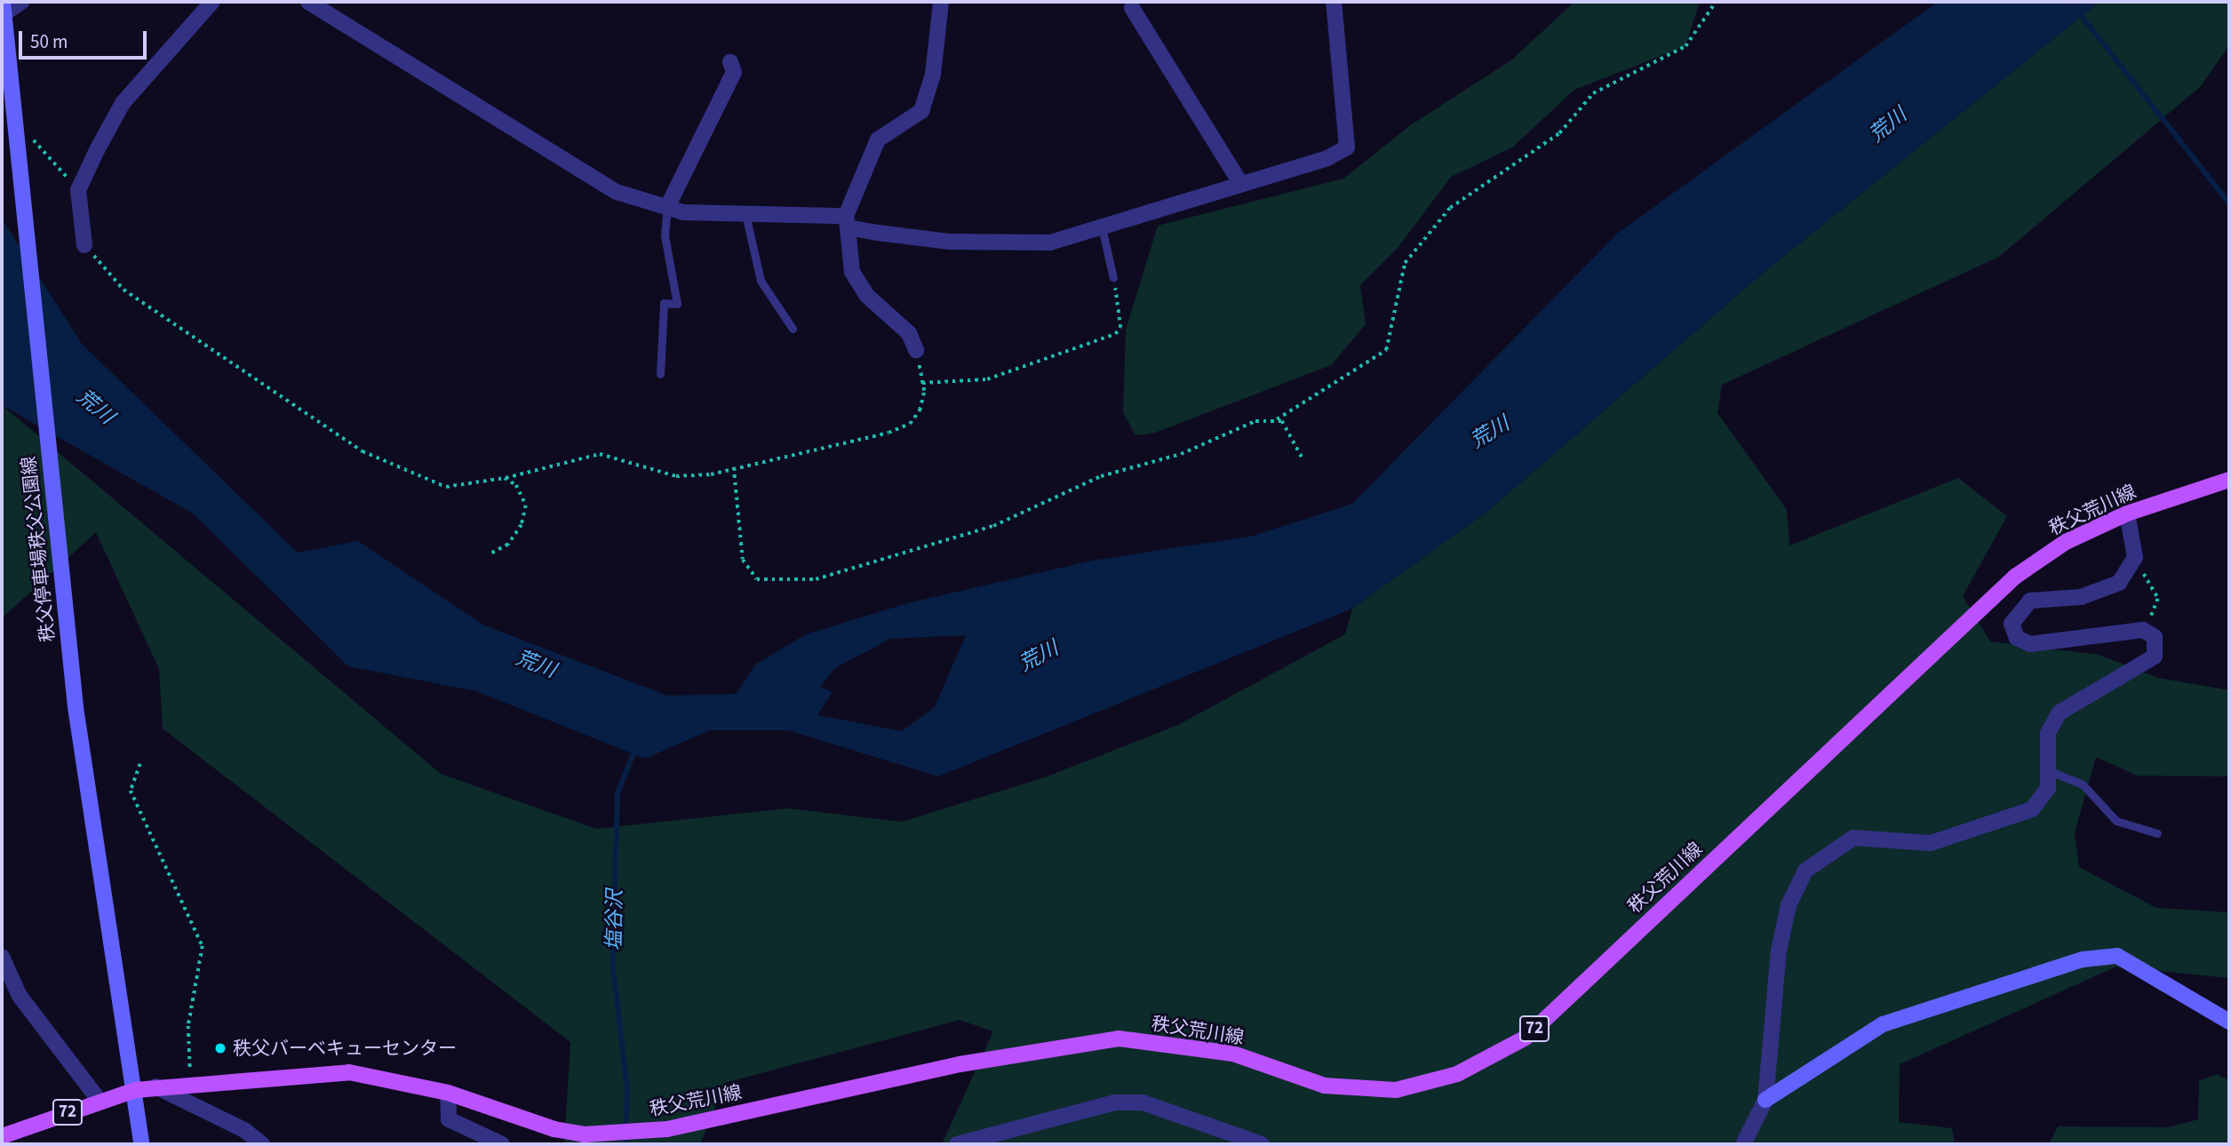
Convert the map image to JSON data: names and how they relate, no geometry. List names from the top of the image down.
{
  "streets": {
    "main road": ["秩父荒川線", "秩父停車場秩父公園線", "72"]
  },
  "crossings": [
    ["秩父荒川線", "秩父停車場秩父公園線"]
  ],
  "water": ["荒川", "塩谷沢"],
  "places": ["秩父バーベキューセンター"],
  "scale_bar": "50 m"
}
